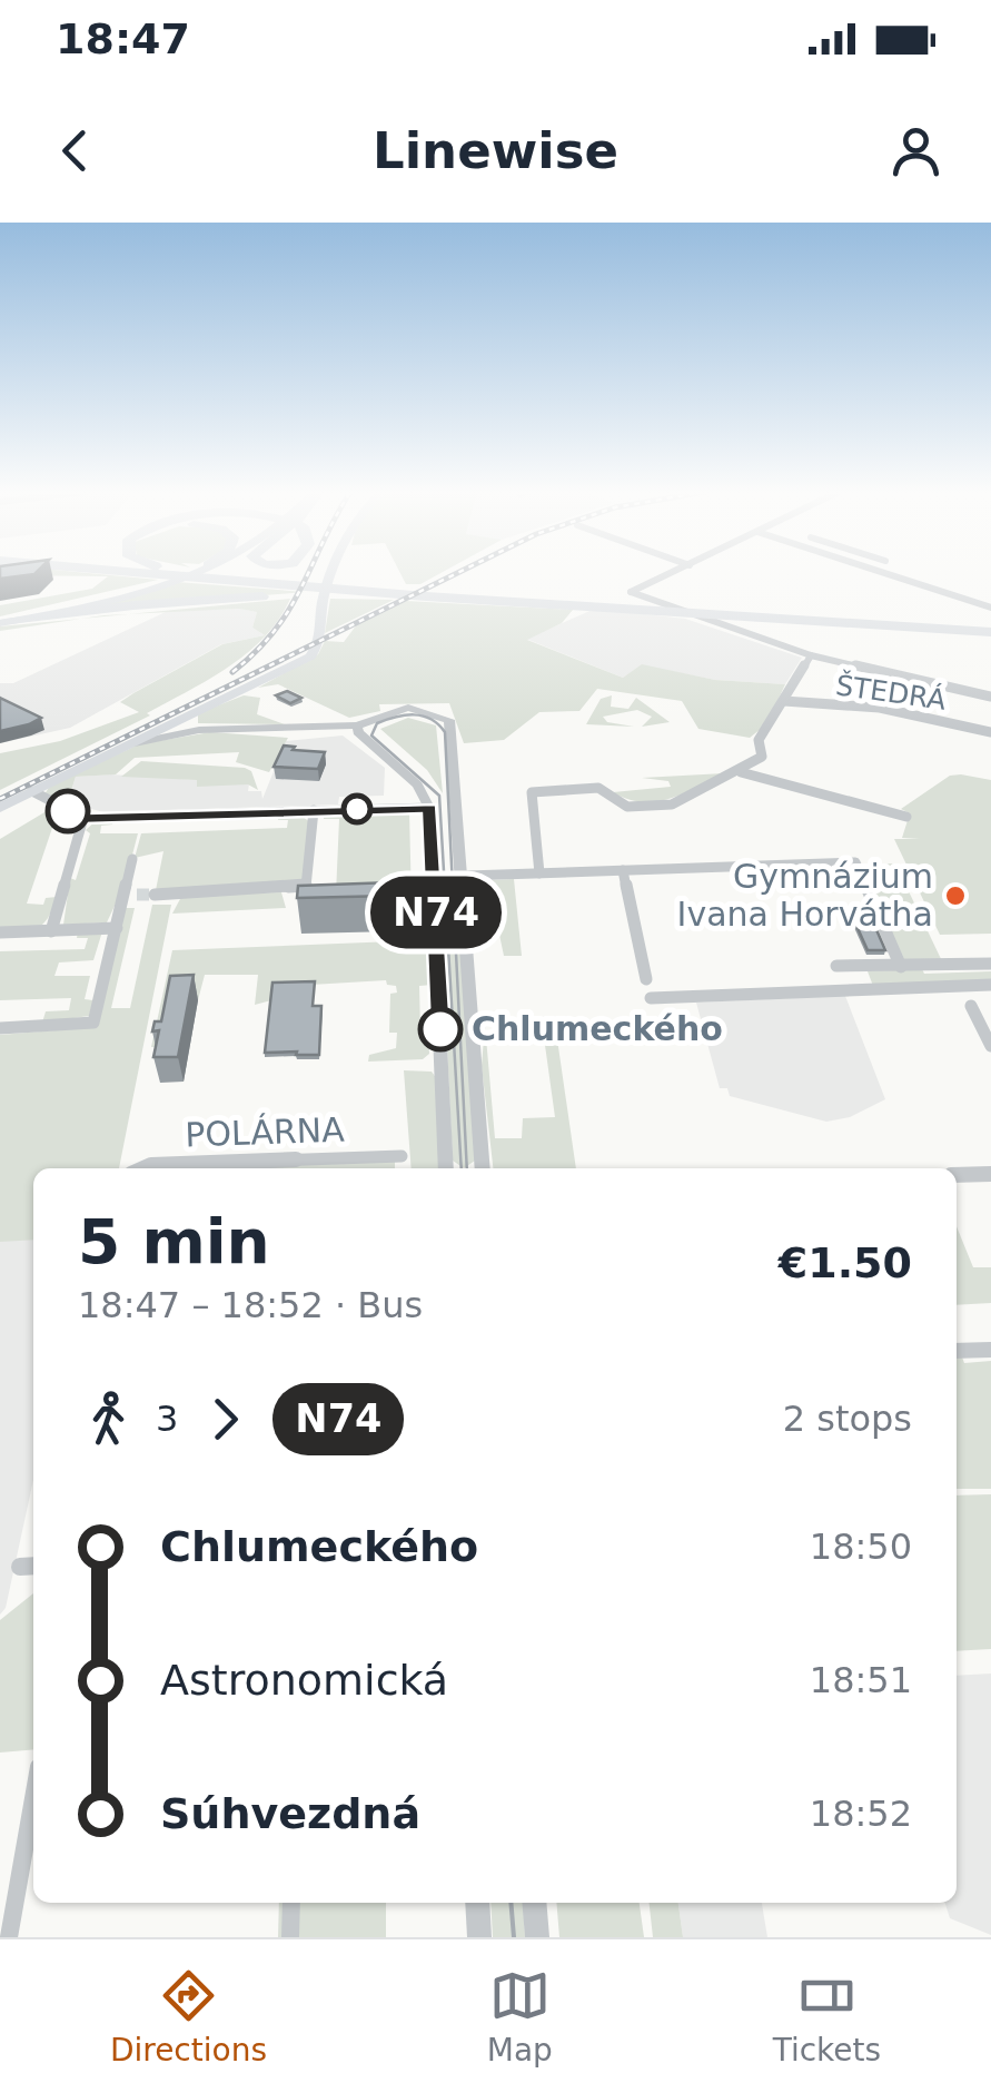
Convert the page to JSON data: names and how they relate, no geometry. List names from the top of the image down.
{
  "streets": {
    "street": ["ŠTEDRÁ", "POLÁRNA"]
  },
  "places": ["Gymnázium Ivana Horvátha", "Chlumeckého"],
  "lines": ["bus line N74"],
  "page": {
    "status": "18:47",
    "header": "Linewise",
    "on_map": "N74",
    "heading": ["5 min", "18:47 – 18:52 · Bus", "€1.50"],
    "legs": ["3", "N74", "2 stops"],
    "list": [
      {
        "name": "Chlumeckého",
        "value": "18:50"
      },
      {
        "name": "Astronomická",
        "value": "18:51"
      },
      {
        "name": "Súhvezdná",
        "value": "18:52"
      }
    ],
    "tabs": ["Directions", "Map", "Tickets"]
  }
}
